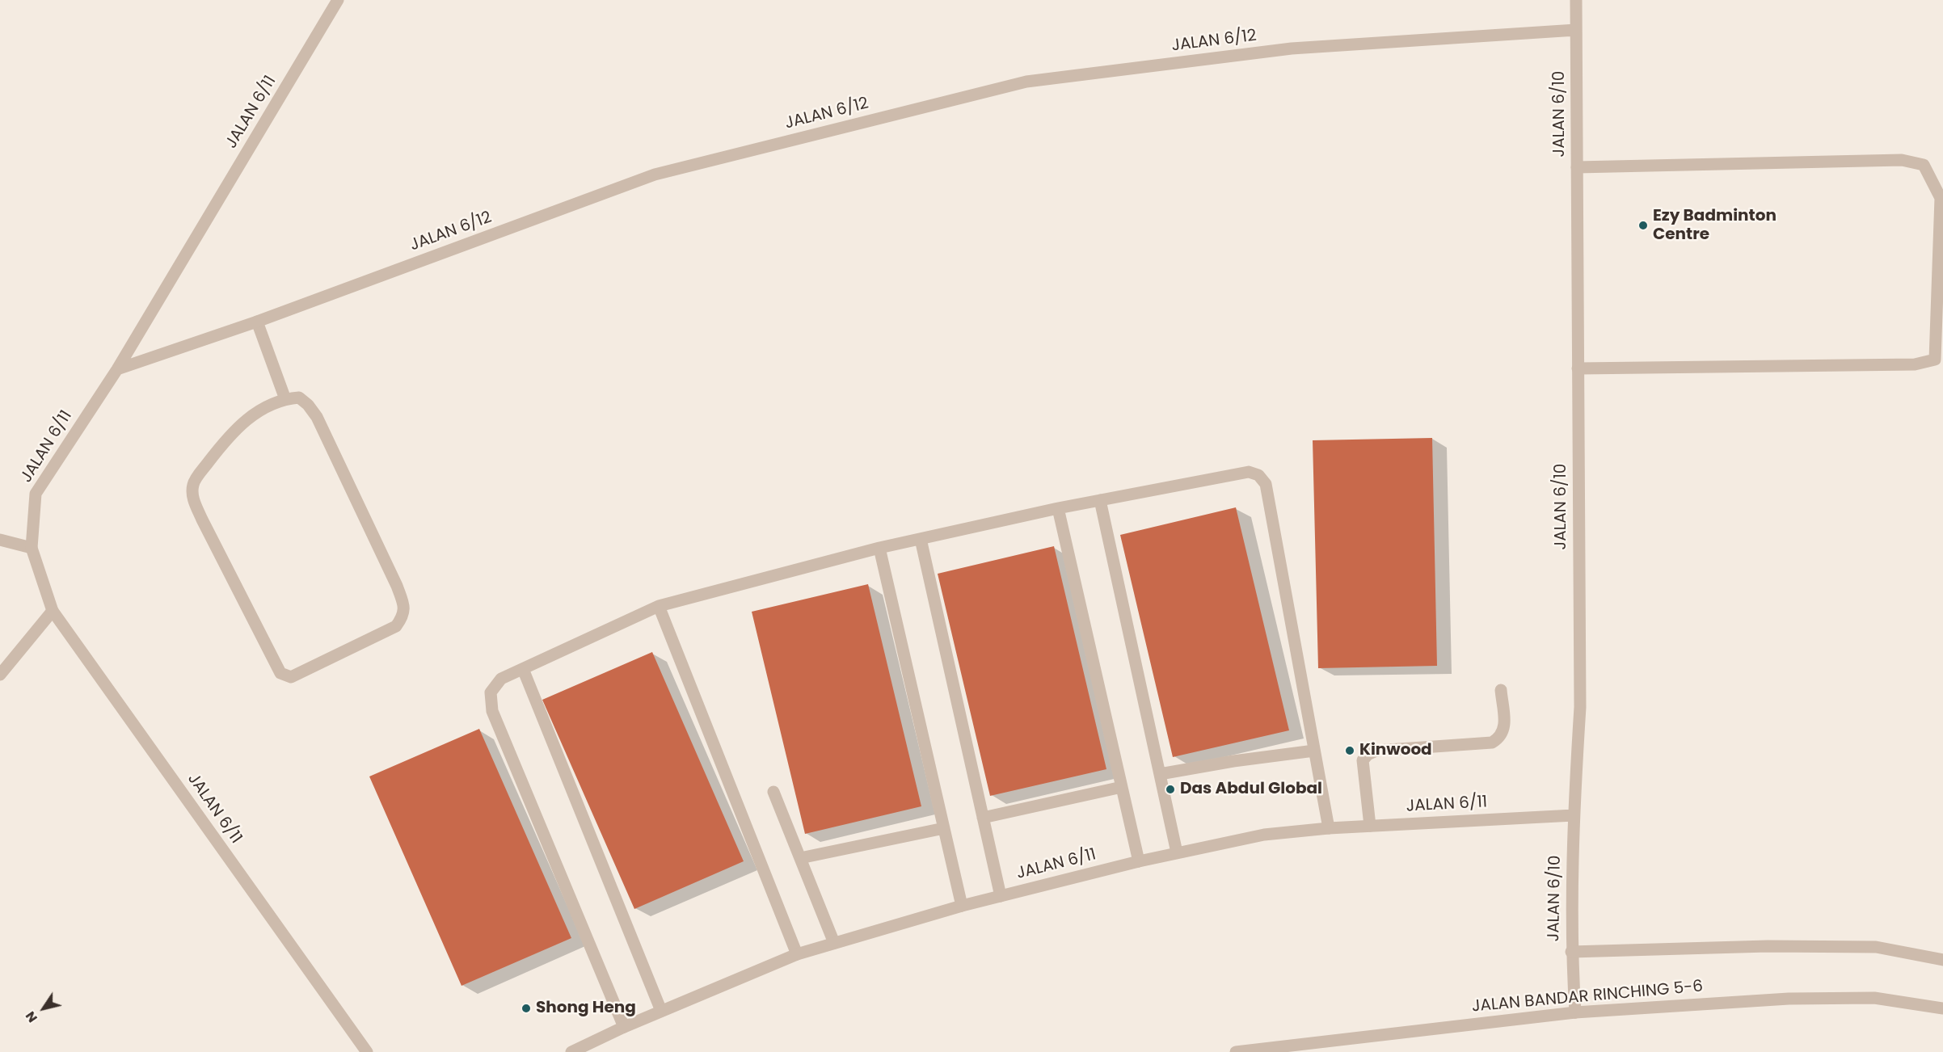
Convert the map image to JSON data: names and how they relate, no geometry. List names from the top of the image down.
{
  "streets": {
    "street": [
      "JALAN 6/12",
      "JALAN 6/11",
      "JALAN 6/10",
      "JALAN BANDAR RINCHING 5-6"
    ]
  },
  "crossings": [
    ["JALAN 6/12", "JALAN 6/11"],
    ["JALAN 6/12", "JALAN 6/10"],
    ["JALAN 6/11", "JALAN 6/10"],
    ["JALAN 6/10", "JALAN BANDAR RINCHING 5-6"]
  ],
  "places": [
    "Ezy Badminton Centre",
    "Kinwood",
    "Das Abdul Global",
    "Shong Heng"
  ],
  "north": "bottom left"
}
